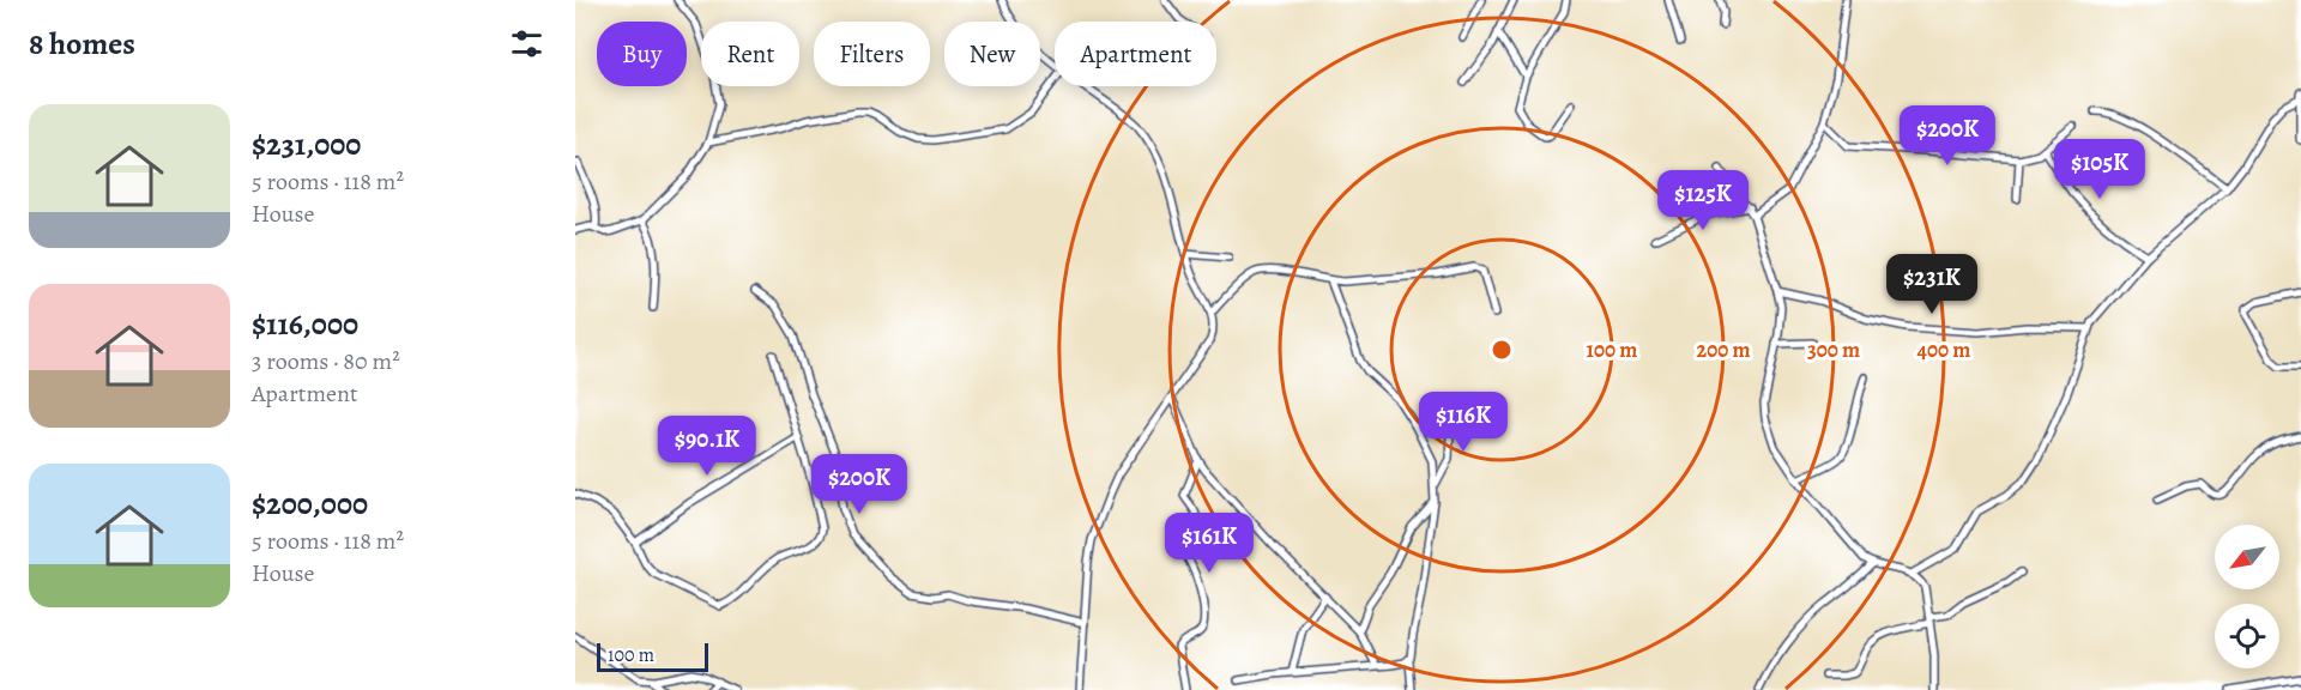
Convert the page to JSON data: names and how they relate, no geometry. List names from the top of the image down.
{
  "scale_bar": "100 m",
  "north": "bottom left",
  "page": {
    "heading": "8 homes",
    "chip": [
      "Buy",
      "Rent",
      "Filters",
      "New",
      "Apartment"
    ],
    "list": [
      {
        "name": "$231,000",
        "note": "5 rooms · 118 m² · House"
      },
      {
        "name": "$116,000",
        "note": "3 rooms · 80 m² · Apartment"
      },
      {
        "name": "$200,000",
        "note": "5 rooms · 118 m² · House"
      }
    ],
    "price": [
      "$200K",
      "$105K",
      "$125K",
      "$231K",
      "$116K",
      "$90.1K",
      "$200K",
      "$161K"
    ],
    "scale": "100 m"
  },
  "rings": [
    "100 m",
    "200 m",
    "300 m",
    "400 m"
  ]
}
